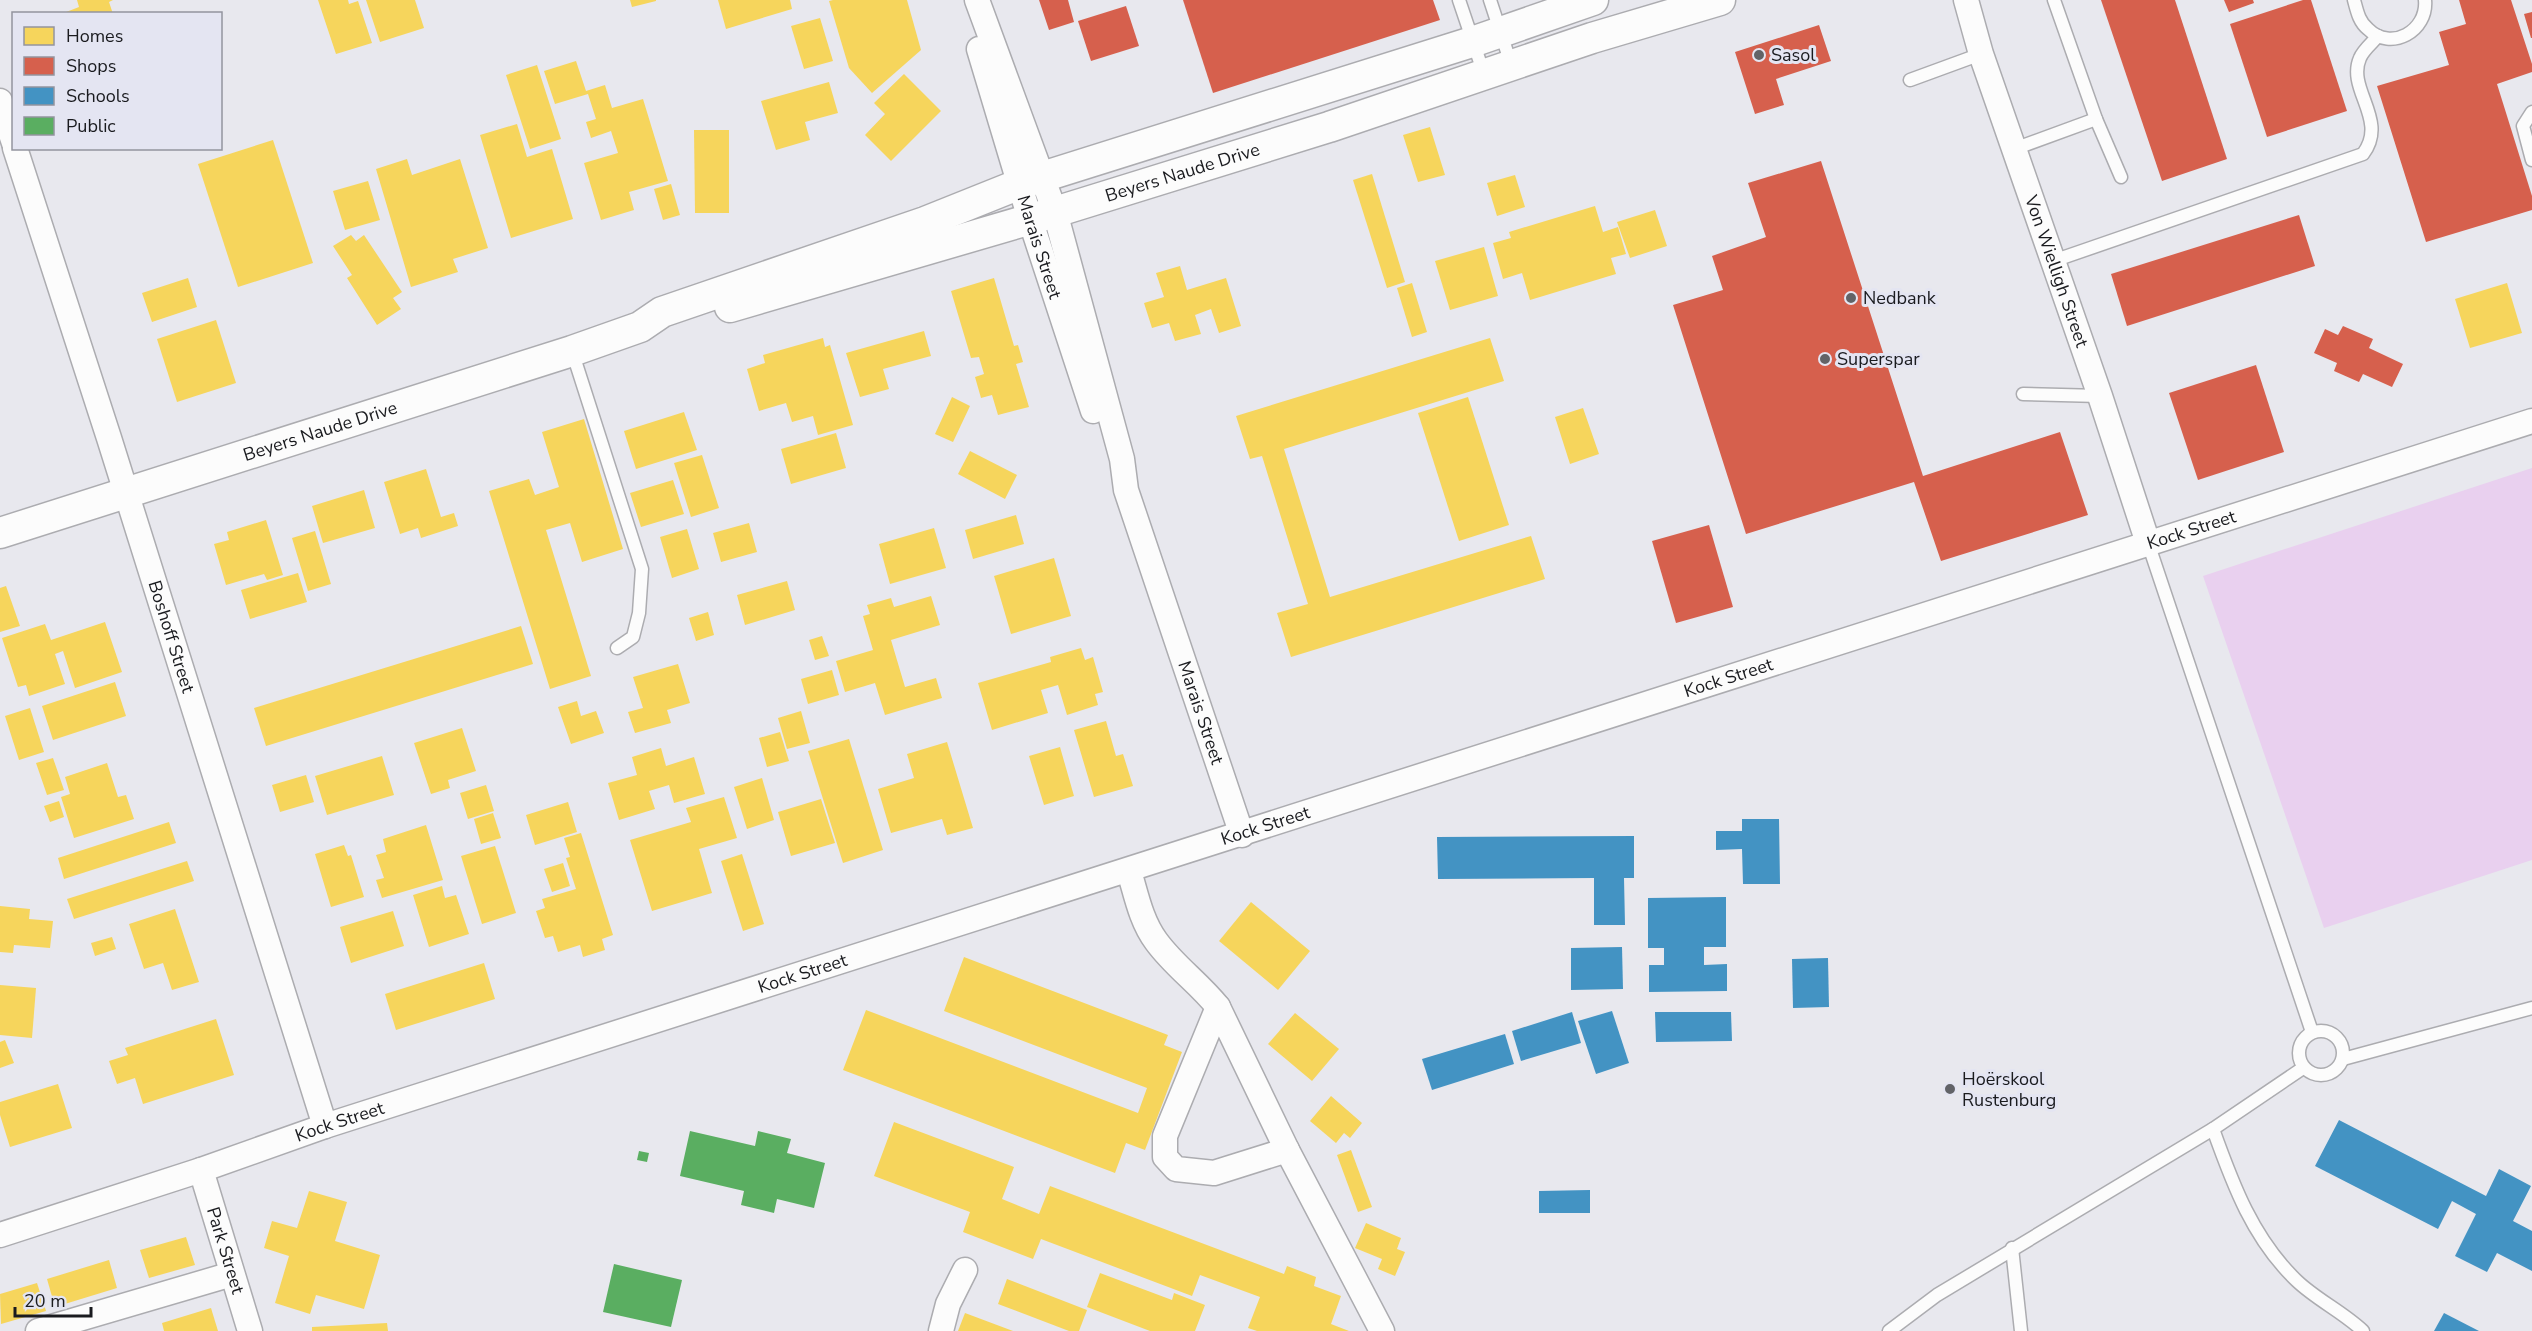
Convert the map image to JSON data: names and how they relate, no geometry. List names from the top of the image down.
{
  "streets": {
    "street": [
      "Beyers Naude Drive",
      "Marais Street",
      "Von Wielligh Street",
      "Kock Street",
      "Boshoff Street",
      "Park Street"
    ]
  },
  "crossings": [
    ["Beyers Naude Drive", "Marais Street"],
    ["Beyers Naude Drive", "Boshoff Street"],
    ["Marais Street", "Kock Street"],
    ["Von Wielligh Street", "Kock Street"],
    ["Kock Street", "Boshoff Street"],
    ["Kock Street", "Park Street"]
  ],
  "places": [
    "Sasol",
    "Nedbank",
    "Superspar",
    "Hoërskool Rustenburg"
  ],
  "legend": [
    "Homes",
    "Shops",
    "Schools",
    "Public"
  ],
  "scale_bar": "20 m"
}
